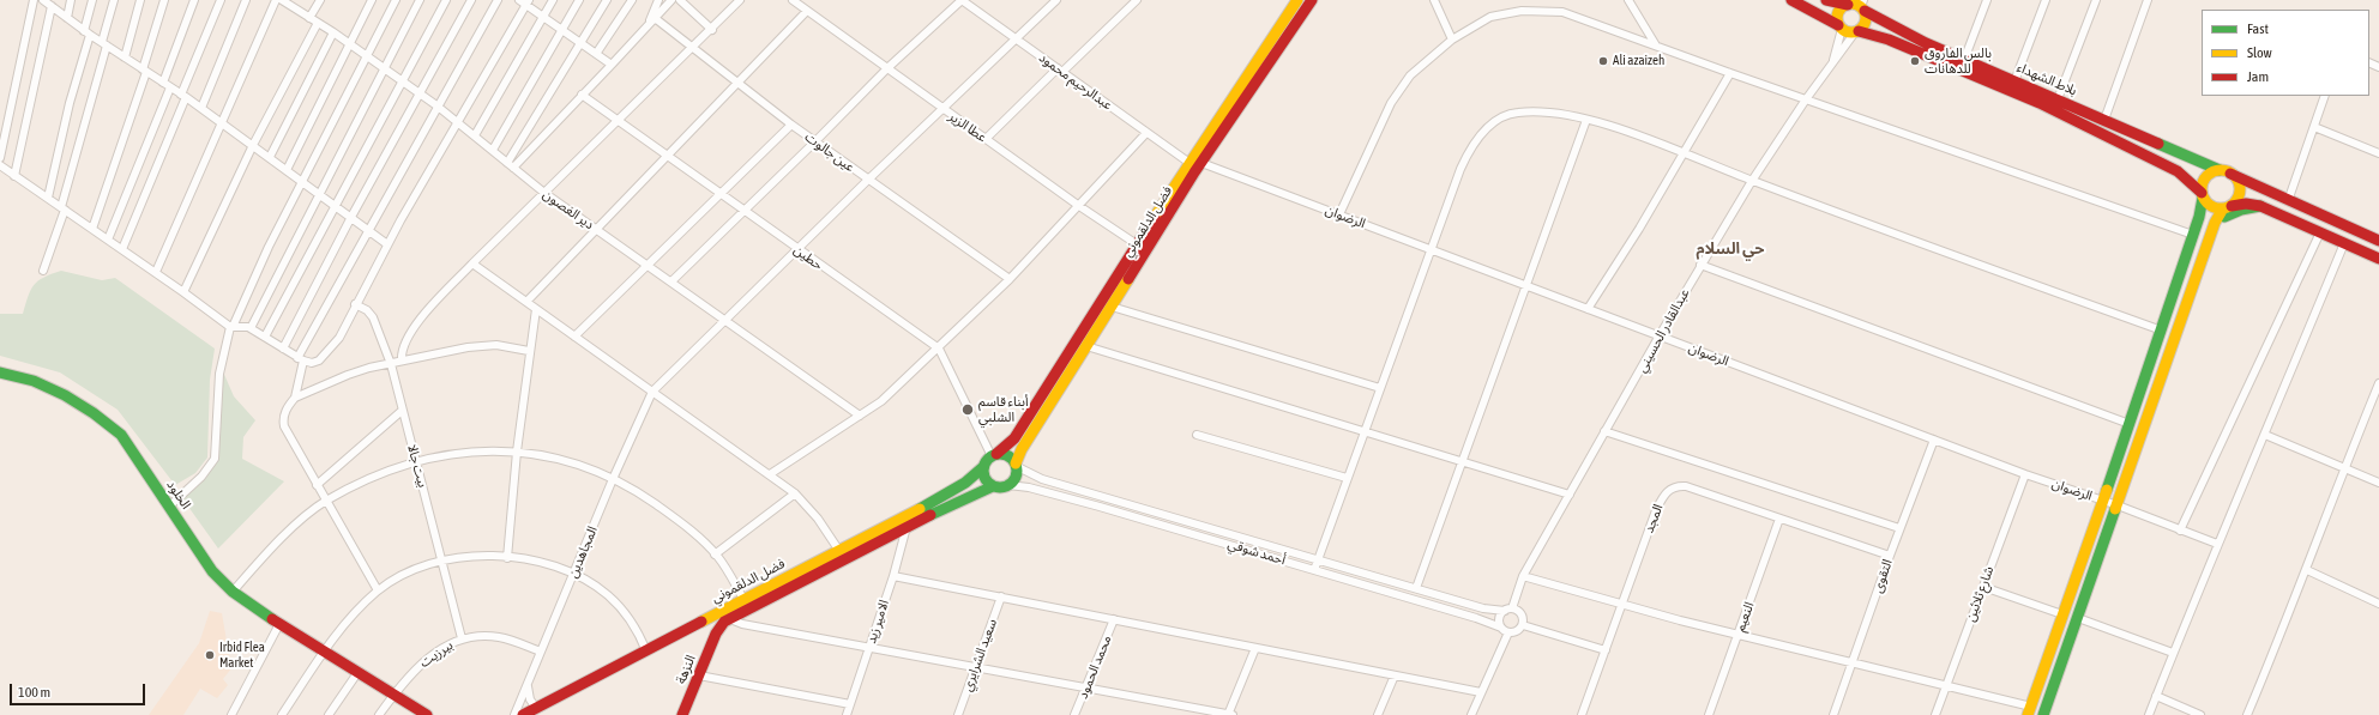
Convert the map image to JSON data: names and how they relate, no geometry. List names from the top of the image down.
{
  "streets": {
    "main road": [
      "بلاط الشهداء",
      "فضل الدلقموني",
      "الخلود",
      "النزهة"
    ],
    "street": [
      "عبدالرحيم محمود",
      "عطا الزير",
      "عين جالوت",
      "دير الغصون",
      "الرضوان",
      "حطين",
      "عبدالقادر الحسيني",
      "بيت جالا",
      "المجد",
      "المجاهدين",
      "أحمد شوقي",
      "التقوى",
      "شارع ثلاثين",
      "النعيم",
      "الامير زيد",
      "بيرزيت",
      "سعيد الشرايري",
      "محمد الحمود"
    ]
  },
  "crossings": [
    ["بلاط الشهداء", "عبدالقادر الحسيني"],
    ["عبدالرحيم محمود", "الرضوان"],
    ["عبدالرحيم محمود", "فضل الدلقموني"],
    ["عطا الزير", "فضل الدلقموني"],
    ["الرضوان", "فضل الدلقموني"],
    ["الرضوان", "عبدالقادر الحسيني"],
    ["الرضوان", "التقوى"],
    ["الرضوان", "شارع ثلاثين"],
    ["فضل الدلقموني", "حطين"],
    ["فضل الدلقموني", "أحمد شوقي"],
    ["حطين", "أحمد شوقي"],
    ["عبدالقادر الحسيني", "أحمد شوقي"],
    ["بيت جالا", "بيرزيت"],
    ["الخلود", "بيرزيت"],
    ["المجد", "التقوى"],
    ["المجد", "النعيم"],
    ["المجاهدين", "بيرزيت"]
  ],
  "districts": ["حي السلام"],
  "places": [
    "Ali azaizeh",
    "بالس الفاروق للدهانات",
    "أبناء قاسم الشلبي",
    "Irbid Flea Market"
  ],
  "legend": ["Fast", "Slow", "Jam"],
  "scale_bar": "100 m"
}
